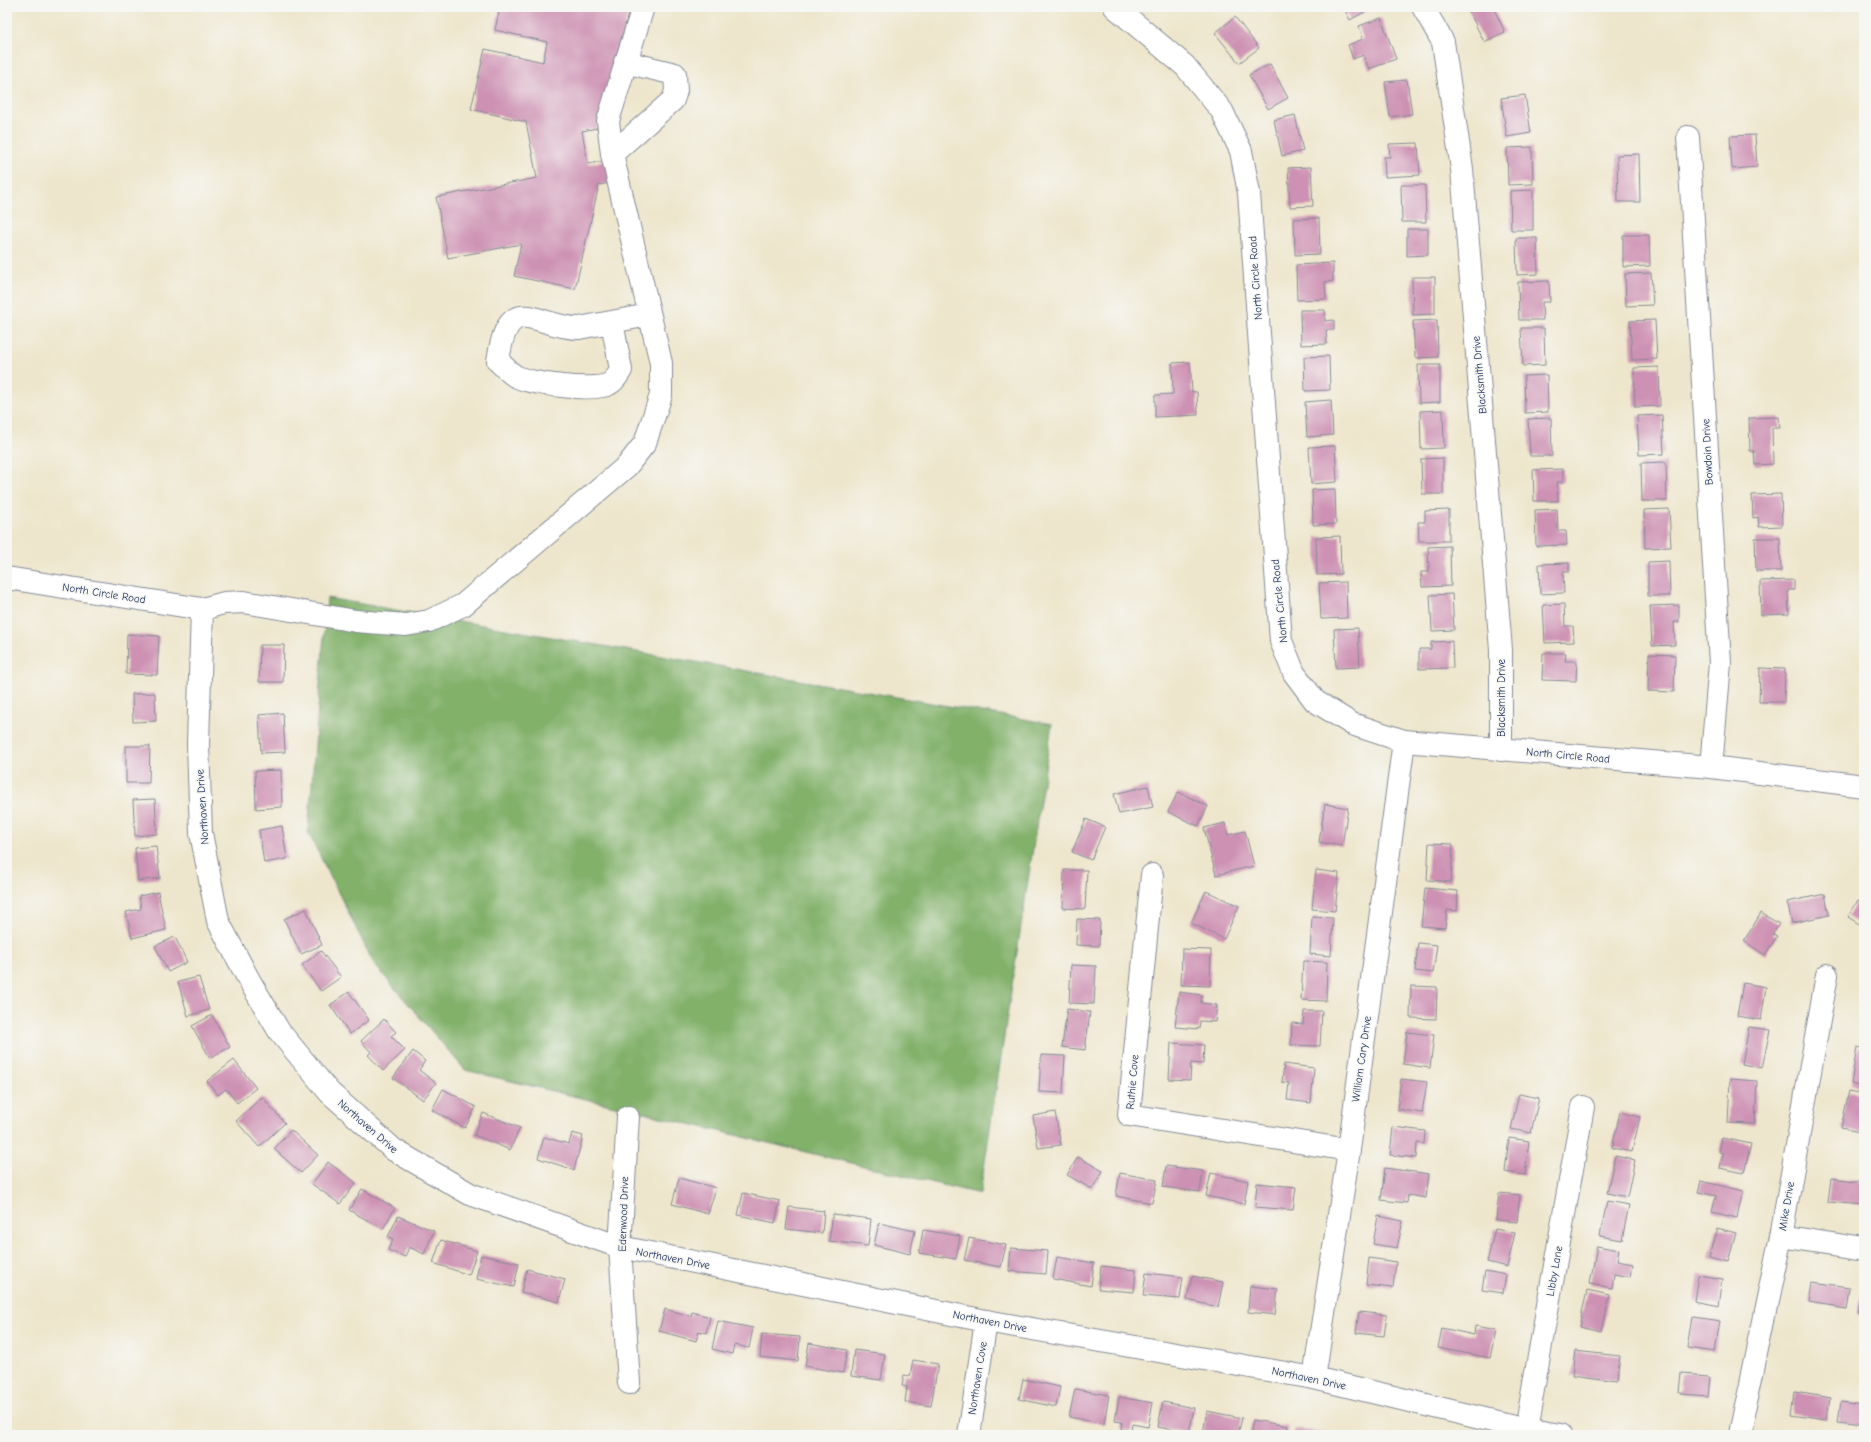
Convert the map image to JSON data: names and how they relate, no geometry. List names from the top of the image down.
{
  "streets": {
    "street": [
      "North Circle Road",
      "Blacksmith Drive",
      "Bowdoin Drive",
      "Northaven Drive",
      "William Cary Drive",
      "Ruthie Cove",
      "Mike Drive",
      "Edenwood Drive",
      "Libby Lane",
      "Northaven Cove"
    ]
  },
  "crossings": [
    ["North Circle Road", "Blacksmith Drive"],
    ["North Circle Road", "Bowdoin Drive"],
    ["North Circle Road", "Northaven Drive"],
    ["North Circle Road", "William Cary Drive"],
    ["Northaven Drive", "William Cary Drive"],
    ["Northaven Drive", "Edenwood Drive"],
    ["Northaven Drive", "Libby Lane"],
    ["Northaven Drive", "Northaven Cove"],
    ["William Cary Drive", "Ruthie Cove"]
  ]
}
